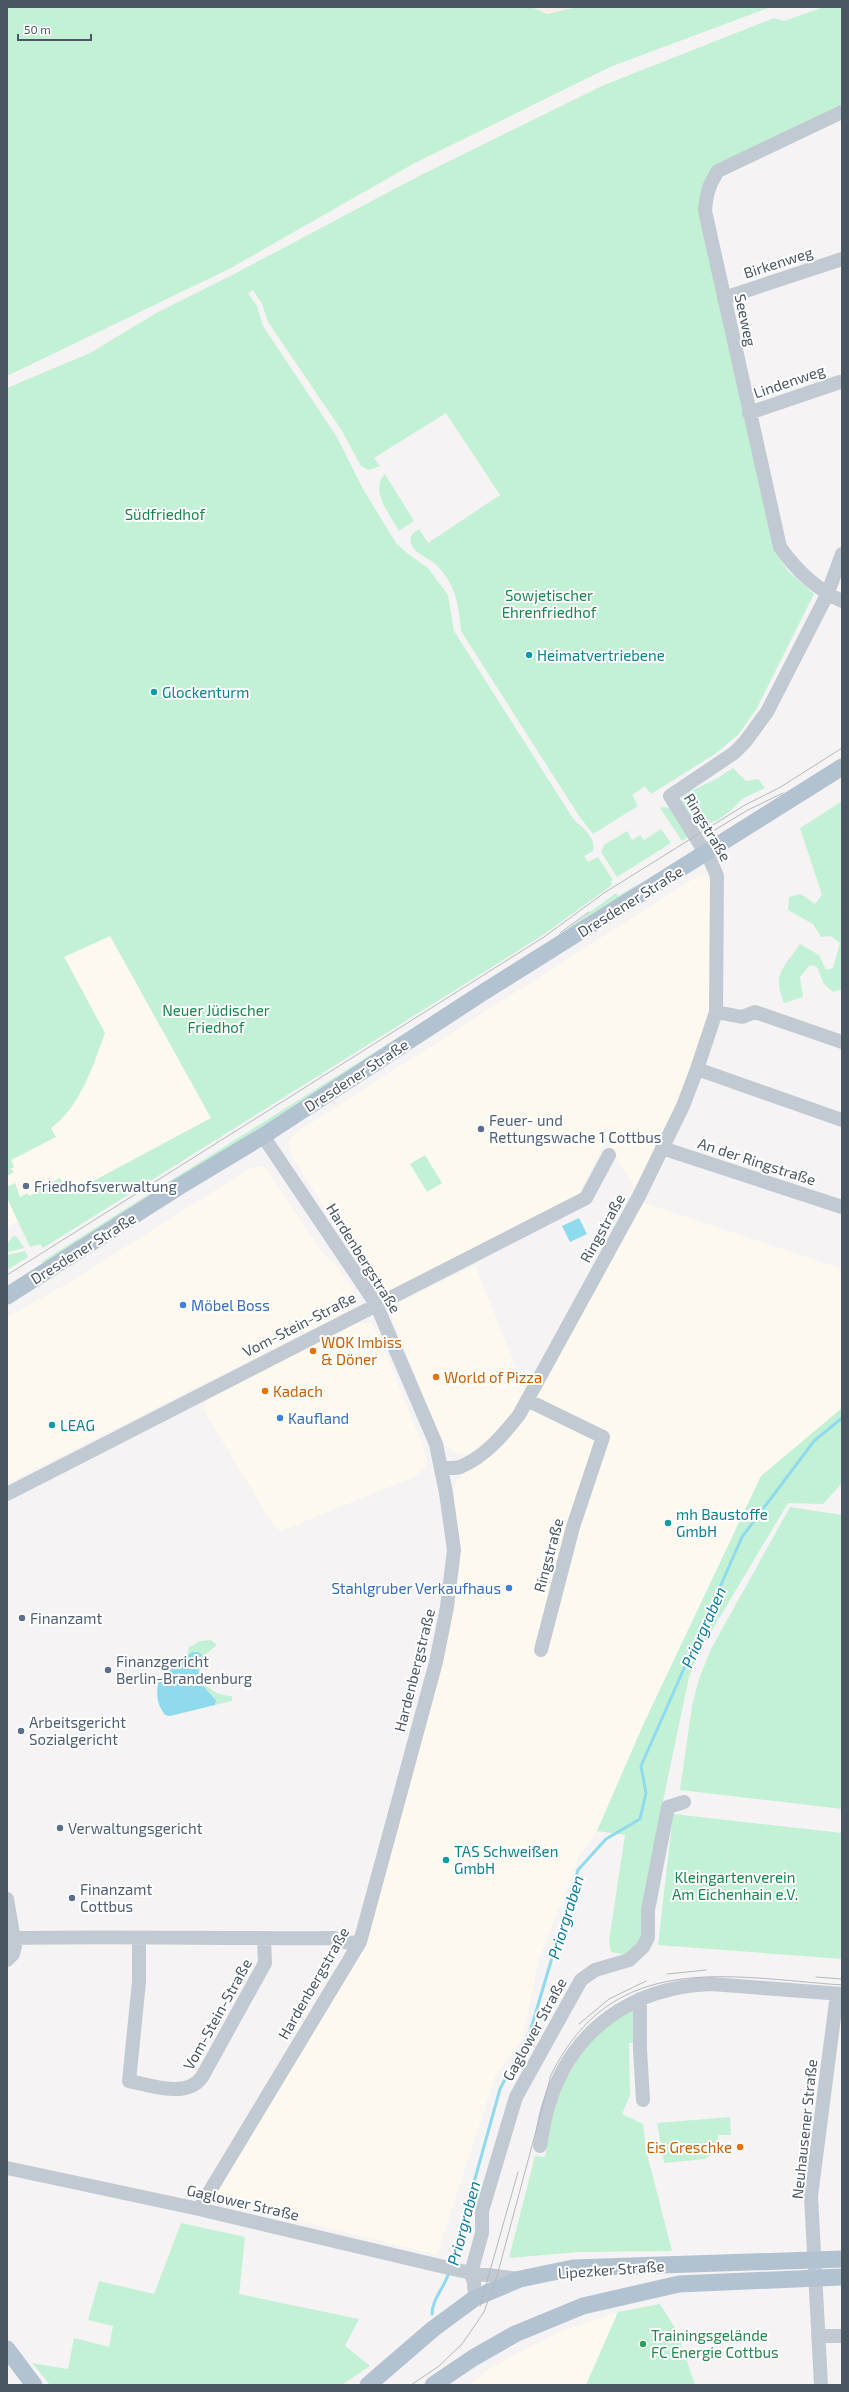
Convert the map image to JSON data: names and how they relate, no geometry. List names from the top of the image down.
{
  "streets": {
    "main road": ["Dresdener Straße", "Lipezker Straße"],
    "street": [
      "Birkenweg",
      "Seeweg",
      "Lindenweg",
      "Ringstraße",
      "An der Ringstraße",
      "Hardenbergstraße",
      "Vom-Stein-Straße",
      "Gaglower Straße",
      "Neuhausener Straße"
    ]
  },
  "crossings": [
    ["Birkenweg", "Seeweg"],
    ["Seeweg", "Lindenweg"],
    ["Seeweg", "Ringstraße"],
    ["Ringstraße", "Dresdener Straße"],
    ["Ringstraße", "An der Ringstraße"],
    ["Ringstraße", "Hardenbergstraße"],
    ["Dresdener Straße", "Hardenbergstraße"],
    ["Hardenbergstraße", "Vom-Stein-Straße"],
    ["Hardenbergstraße", "Gaglower Straße"],
    ["Gaglower Straße", "Lipezker Straße"],
    ["Neuhausener Straße", "Lipezker Straße"]
  ],
  "water": ["Priorgraben"],
  "parks": [
    "Südfriedhof",
    "Sowjetischer Ehrenfriedhof",
    "Neuer Jüdischer Friedhof",
    "Kleingartenverein Am Eichenhain e.V."
  ],
  "places": [
    "Heimatvertriebene",
    "Glockenturm",
    "Feuer- und Rettungswache 1 Cottbus",
    "Friedhofsverwaltung",
    "Möbel Boss",
    "WOK Imbiss & Döner",
    "World of Pizza",
    "Kadach",
    "Kaufland",
    "LEAG",
    "mh Baustoffe GmbH",
    "Stahlgruber Verkaufhaus",
    "Finanzamt",
    "Finanzgericht Berlin-Brandenburg",
    "Arbeitsgericht Sozialgericht",
    "Verwaltungsgericht",
    "TAS Schweißen GmbH",
    "Finanzamt Cottbus",
    "Eis Greschke",
    "Trainingsgelände FC Energie Cottbus"
  ],
  "scale_bar": "50 m"
}
